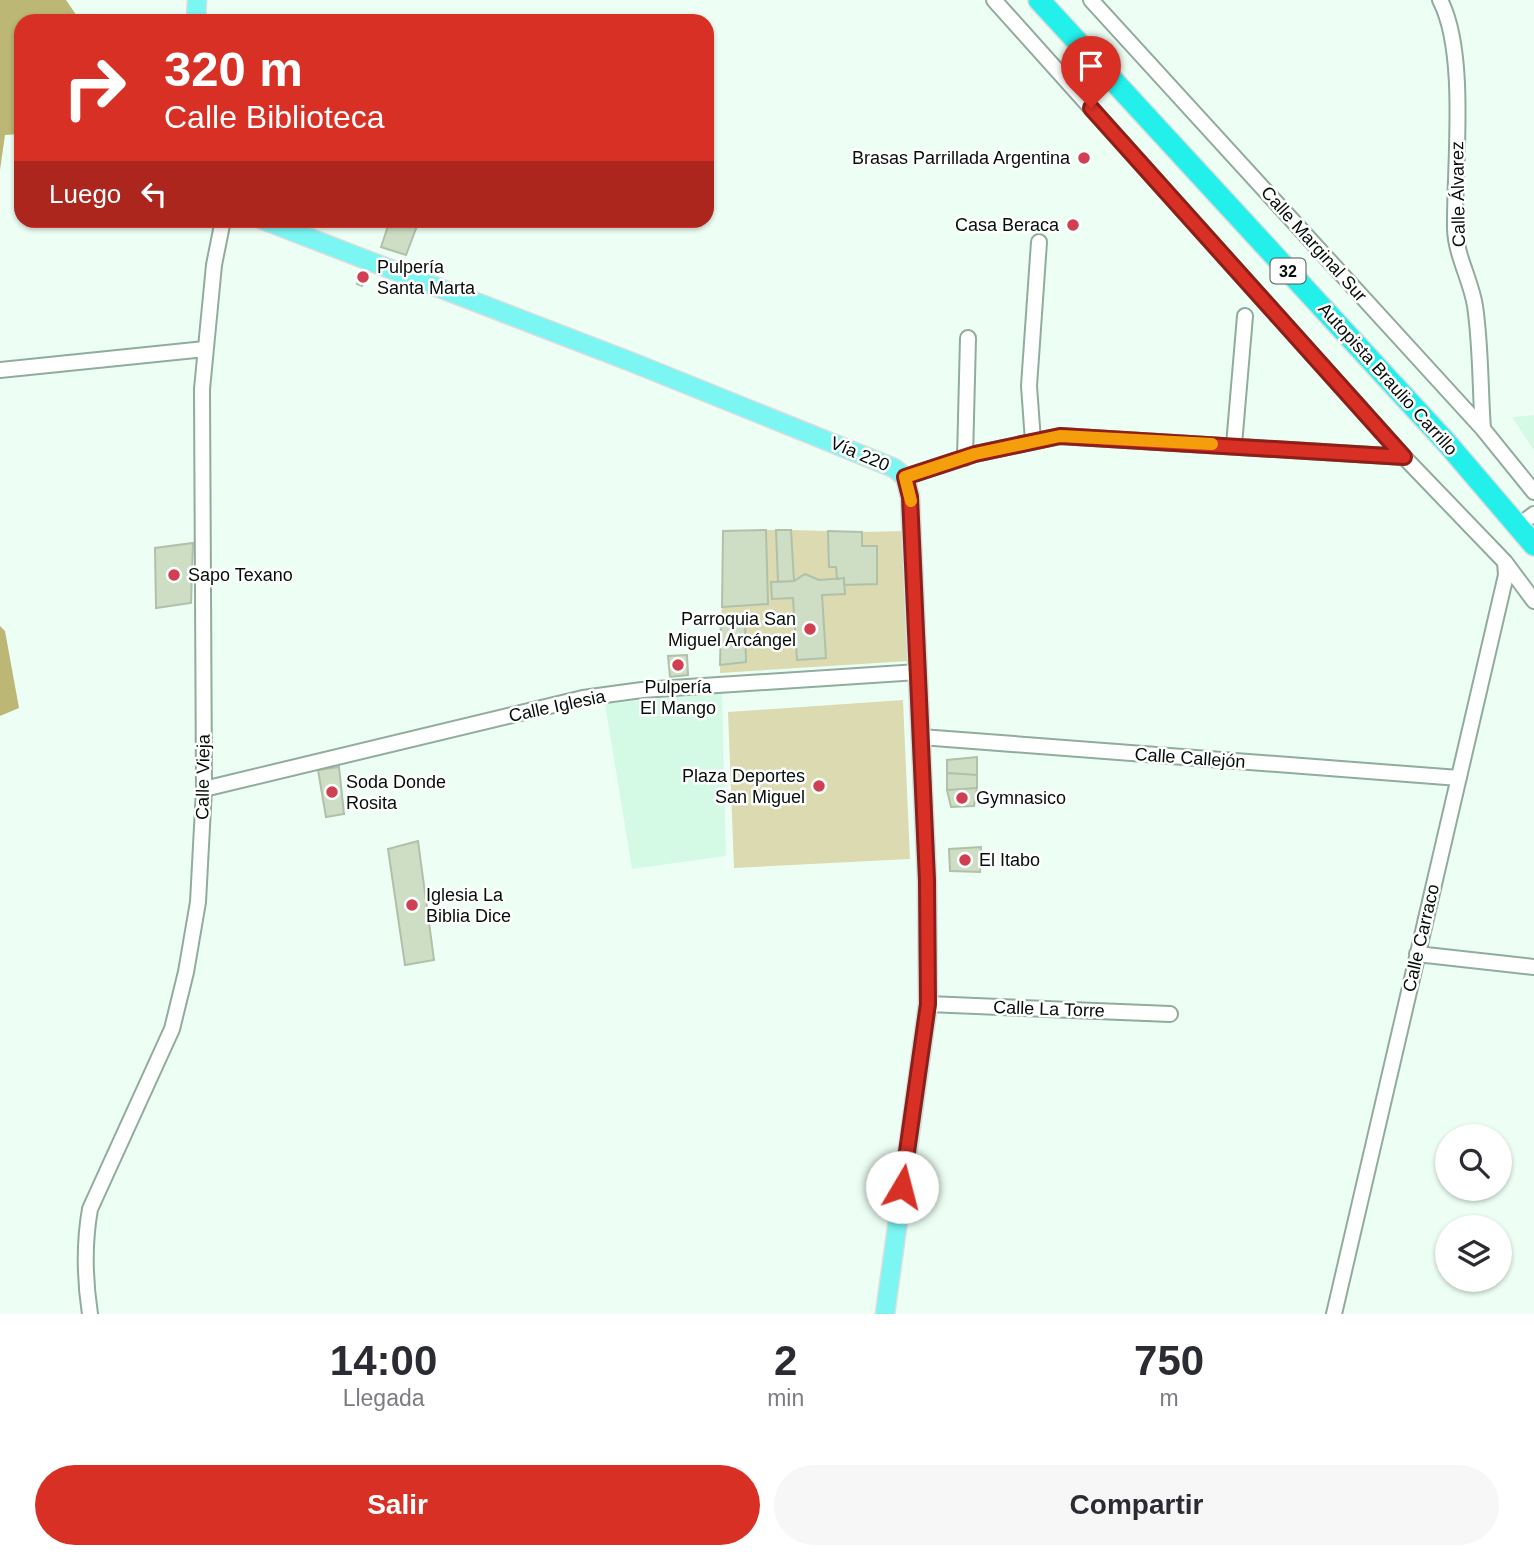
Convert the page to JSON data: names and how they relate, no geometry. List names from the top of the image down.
{
  "streets": {
    "highway": ["32", "Autopista Braulio Carrillo"],
    "main road": ["Vía 220"],
    "street": [
      "Calle Álvarez",
      "Calle Marginal Sur",
      "Calle Iglesia",
      "Calle Callejón",
      "Calle Vieja",
      "Calle Carraco",
      "Calle La Torre"
    ]
  },
  "crossings": [
    ["Calle Álvarez", "Calle Marginal Sur"],
    ["Vía 220", "Calle Iglesia"],
    ["Vía 220", "Calle Callejón"],
    ["Vía 220", "Calle La Torre"],
    ["Calle Iglesia", "Calle Vieja"],
    ["Calle Callejón", "Calle Carraco"]
  ],
  "places": [
    "Brasas Parrillada Argentina",
    "Casa Beraca",
    "Pulpería Santa Marta",
    "Sapo Texano",
    "Parroquia San Miguel Arcángel",
    "Pulpería El Mango",
    "Plaza Deportes San Miguel",
    "Soda Donde Rosita",
    "Gymnasico",
    "El Itabo",
    "Iglesia La Biblia Dice"
  ],
  "page": {
    "turn": ["320 m", "Calle Biblioteca"],
    "then": "Luego",
    "eta": [
      "14:00",
      "Llegada",
      "2",
      "min",
      "750",
      "m"
    ],
    "buttons": ["Salir", "Compartir"]
  }
}
